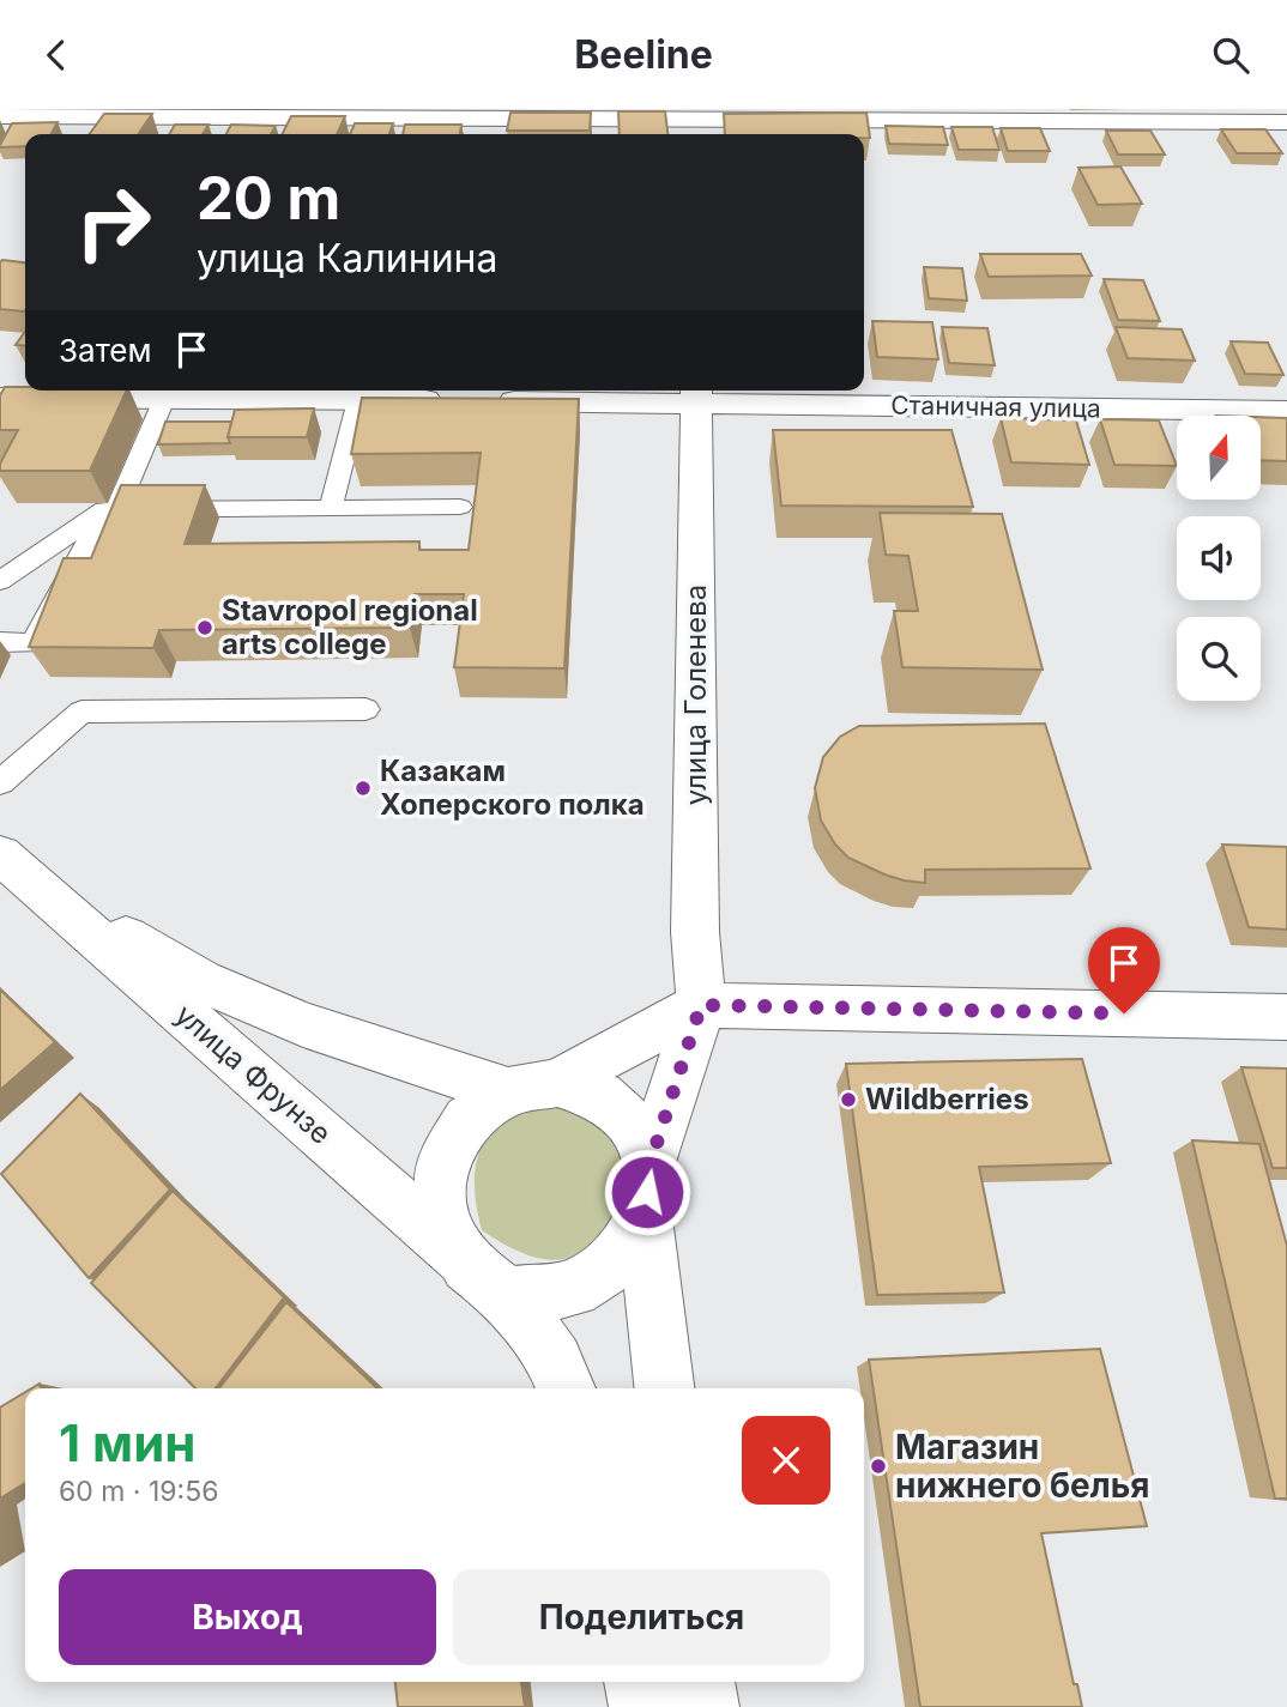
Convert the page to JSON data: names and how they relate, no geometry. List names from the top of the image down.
{
  "streets": {
    "street": ["Станичная улица", "улица Голенева", "улица Фрунзе"]
  },
  "crossings": [
    ["Станичная улица", "улица Голенева"],
    ["улица Голенева", "улица Фрунзе"]
  ],
  "places": [
    "Stavropol regional arts college",
    "Казакам Хоперского полка",
    "Wildberries",
    "Магазин нижнего белья"
  ],
  "north": "top",
  "page": {
    "header": "Beeline",
    "turn": ["20 m", "улица Калинина"],
    "then": "Затем",
    "heading": ["1 мин", "60 m · 19:56"],
    "buttons": ["Выход", "Поделиться"]
  }
}
